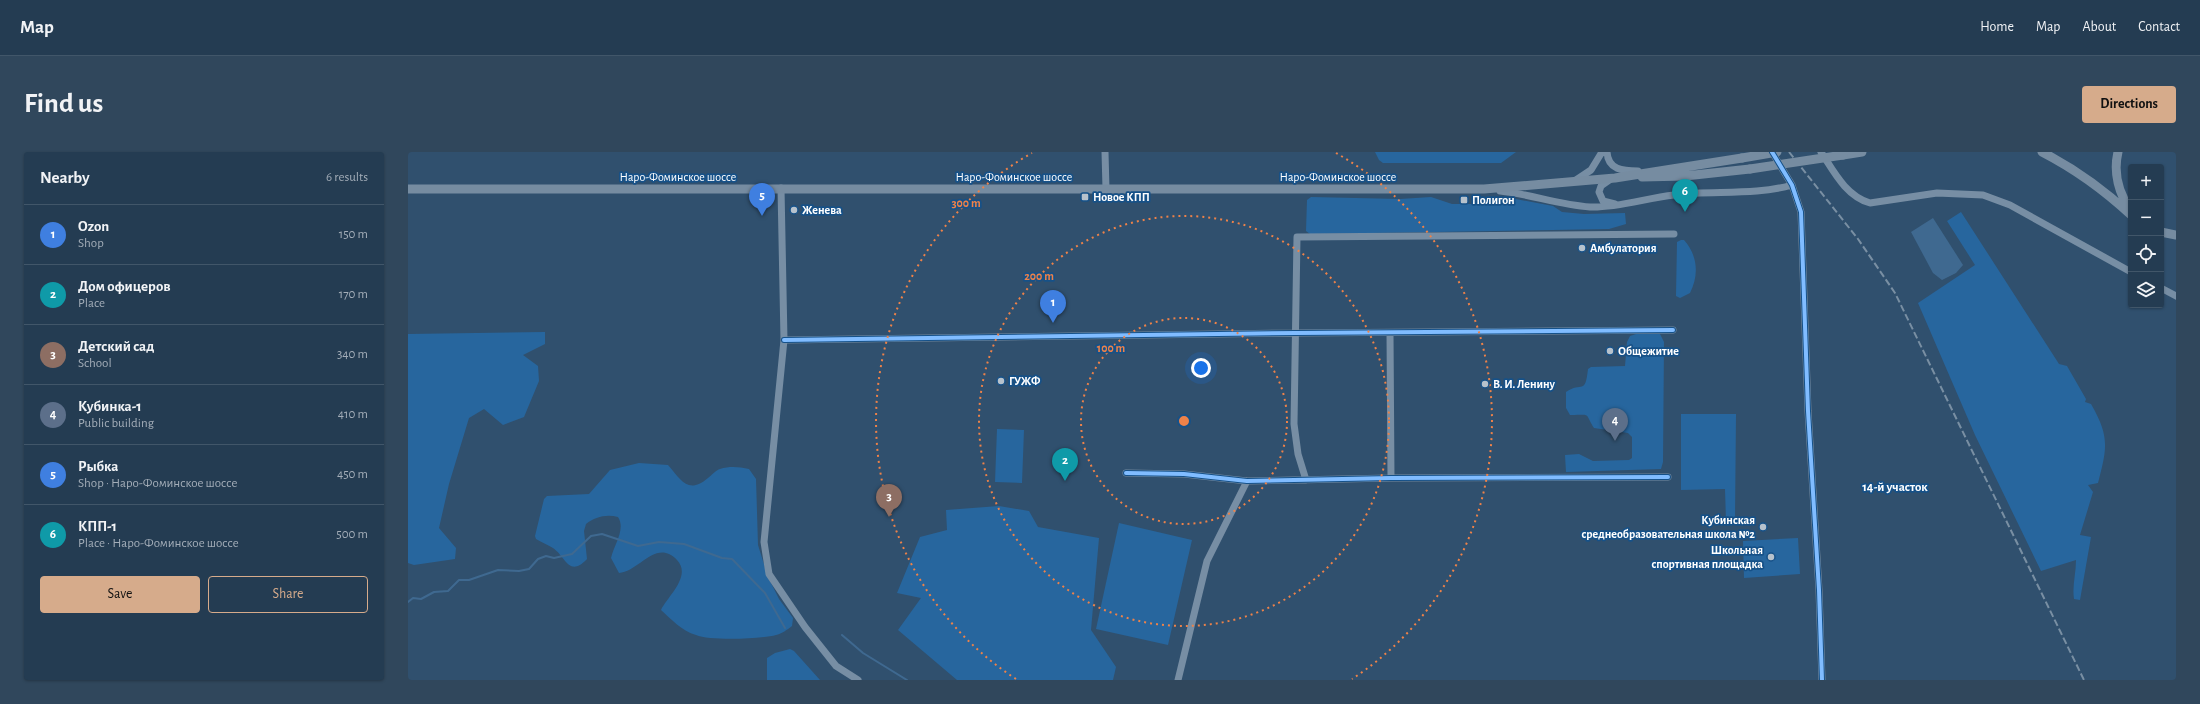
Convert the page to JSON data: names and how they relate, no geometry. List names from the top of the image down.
{
  "streets": {
    "main road": ["Наро-Фоминское шоссе"]
  },
  "districts": ["14-й участок"],
  "places": {
    "transit": ["Новое КПП", "Полигон"],
    "other": [
      "Женева",
      "Амбулатория",
      "Общежитие",
      "ГУЖФ",
      "В. И. Ленину",
      "Кубинская среднеобразовательная школа №2",
      "Школьная спортивная площадка"
    ]
  },
  "page": {
    "header": "Map",
    "nav": [
      "Home",
      "Map",
      "About",
      "Contact"
    ],
    "buttons": [
      "Directions",
      ["Save", "Share"]
    ],
    "title": "Find us",
    "heading": ["Nearby", "6 results"],
    "map_buttons": ["+", "−"],
    "pins": [
      "6",
      "5",
      "1",
      "4",
      "2",
      "3"
    ],
    "list": [
      {
        "mark": "1",
        "name": "Ozon",
        "note": "Shop",
        "value": "150 m"
      },
      {
        "mark": "2",
        "name": "Дом офицеров",
        "note": "Place",
        "value": "170 m"
      },
      {
        "mark": "3",
        "name": "Детский сад",
        "note": "School",
        "value": "340 m"
      },
      {
        "mark": "4",
        "name": "Кубинка-1",
        "note": "Public building",
        "value": "410 m"
      },
      {
        "mark": "5",
        "name": "Рыбка",
        "note": "Shop · Наро-Фоминское шоссе",
        "value": "450 m"
      },
      {
        "mark": "6",
        "name": "КПП-1",
        "note": "Place · Наро-Фоминское шоссе",
        "value": "500 m"
      }
    ]
  },
  "rings": ["300 m", "200 m", "100 m"]
}
